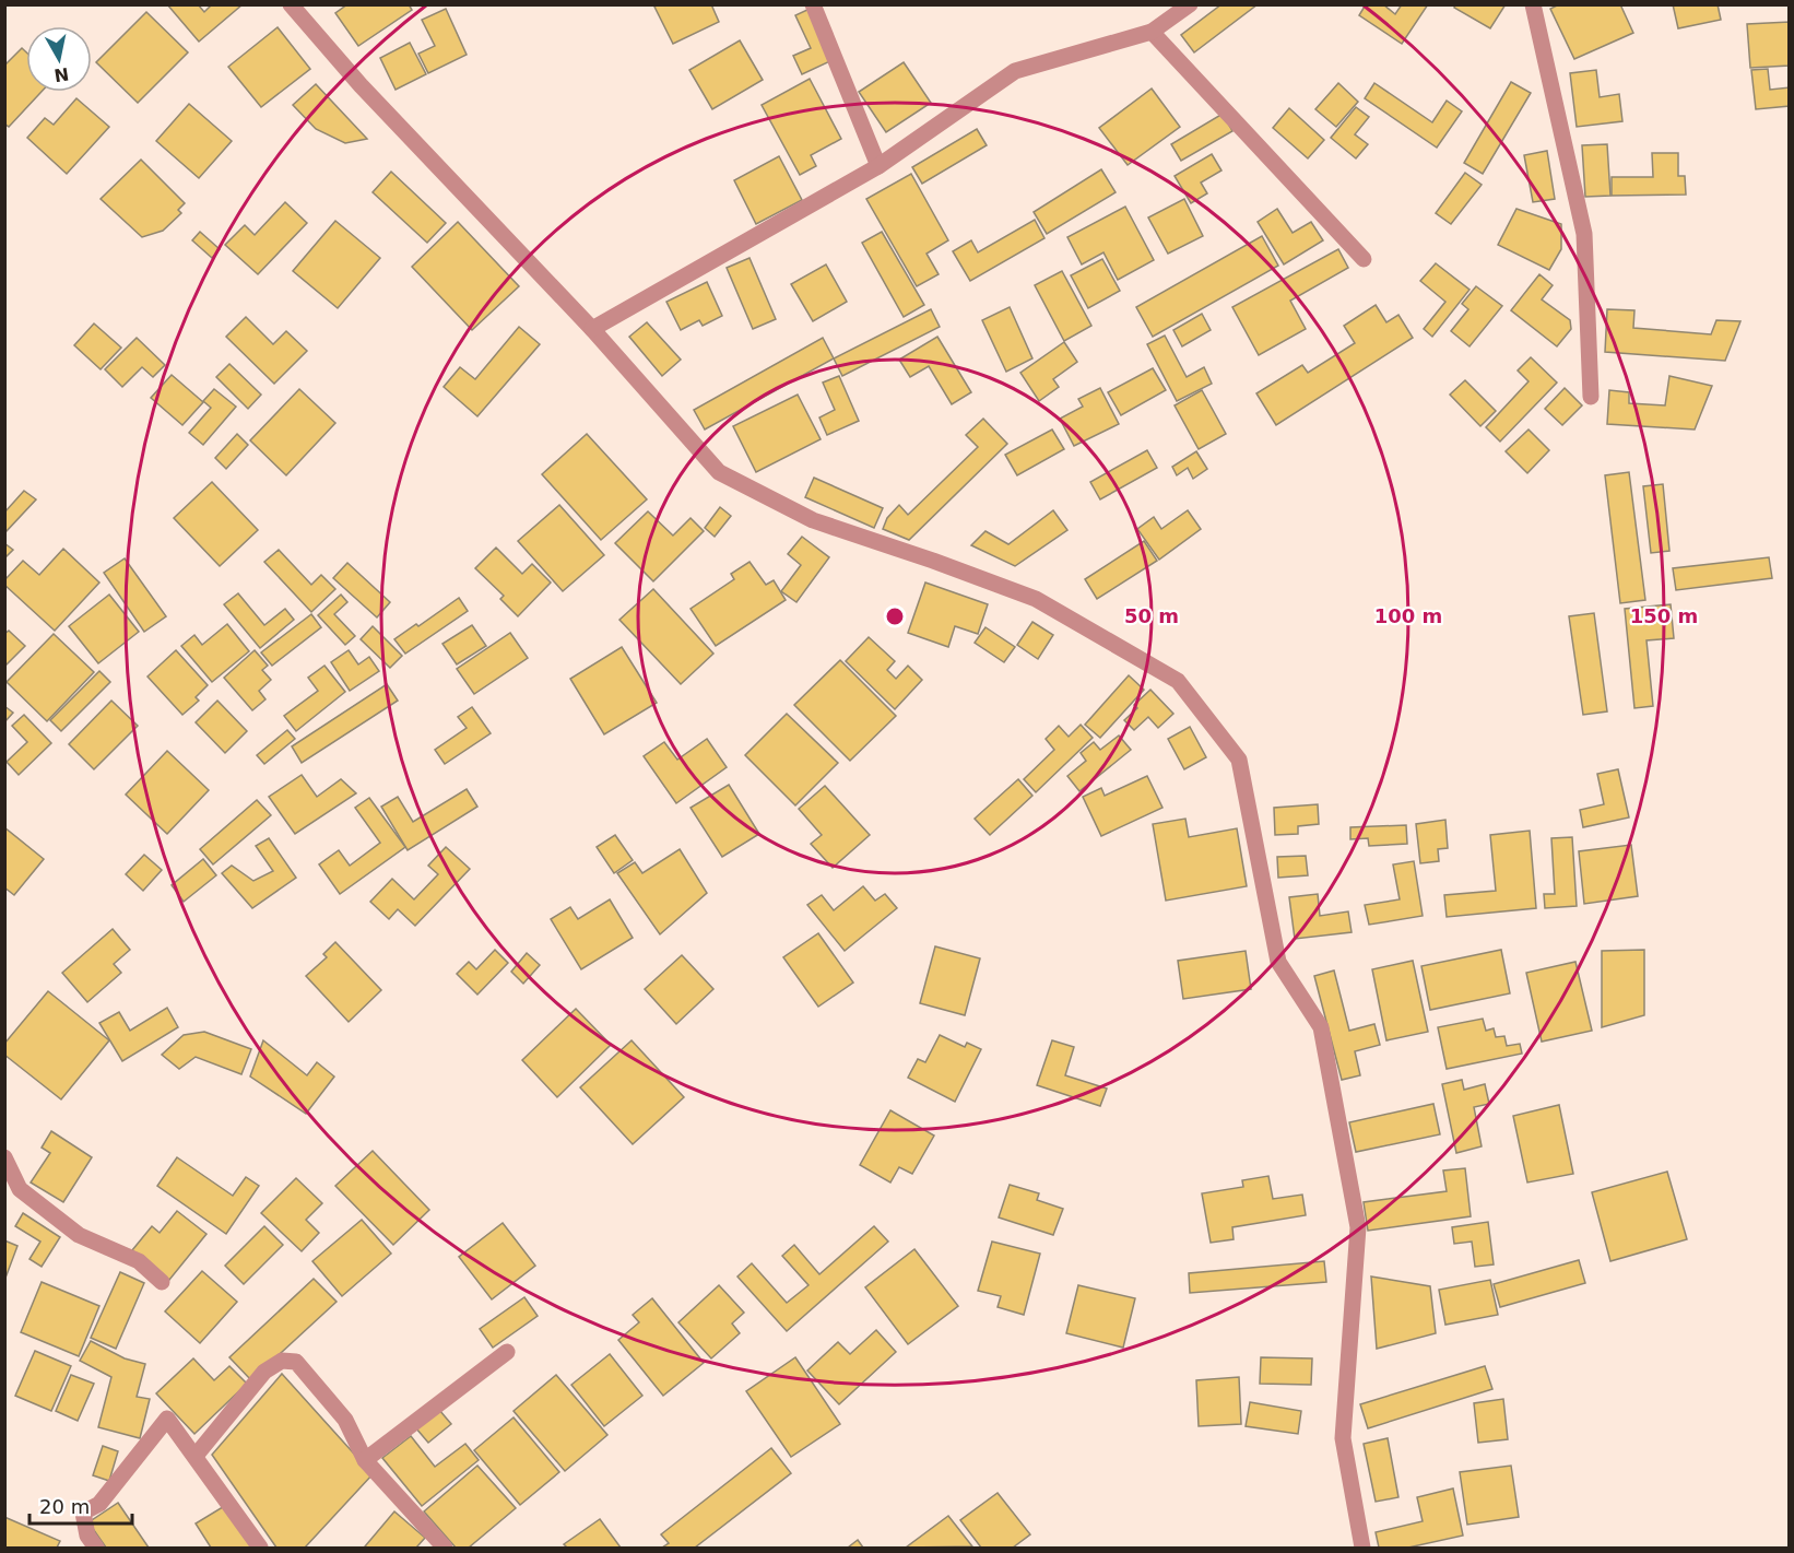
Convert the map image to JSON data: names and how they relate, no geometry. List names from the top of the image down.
{
  "scale_bar": "20 m",
  "north": "bottom",
  "rings": ["50 m", "100 m", "150 m"]
}
